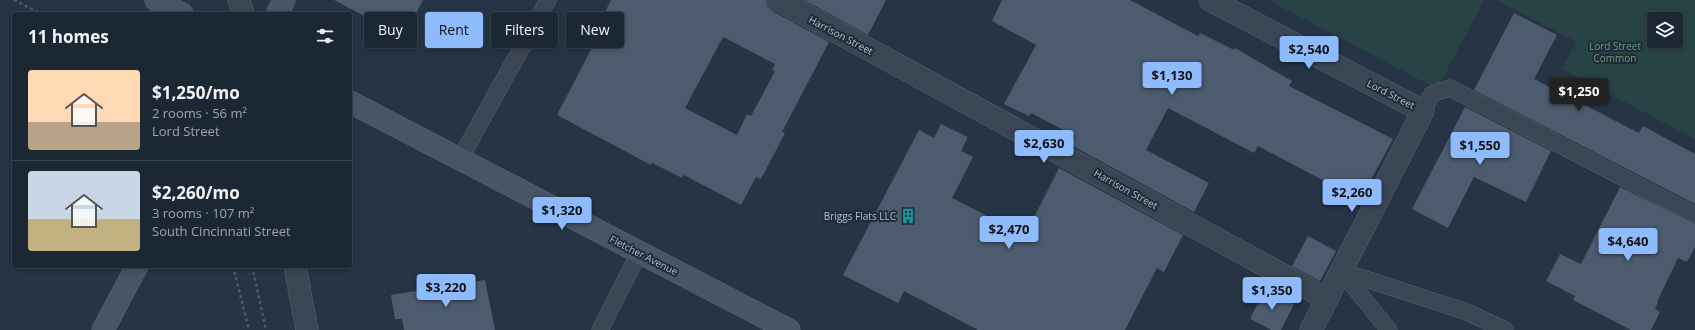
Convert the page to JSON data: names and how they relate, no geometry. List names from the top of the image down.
{
  "streets": {
    "main road": ["Fletcher Avenue"],
    "street": ["Harrison Street", "Lord Street"]
  },
  "parks": ["Lord Street Common"],
  "places": {
    "building": ["Briggs Flats LLC"]
  },
  "page": {
    "chip": [
      "Buy",
      "Rent",
      "Filters",
      "New"
    ],
    "heading": "11 homes",
    "price": [
      "$2,540",
      "$1,130",
      "$1,250",
      "$2,630",
      "$1,550",
      "$2,260",
      "$1,320",
      "$2,470",
      "$4,640",
      "$3,220",
      "$1,350"
    ],
    "list": [
      {
        "name": "$1,250/mo",
        "note": "2 rooms · 56 m² · Lord Street"
      },
      {
        "name": "$2,260/mo",
        "note": "3 rooms · 107 m² · South Cincinnati Street"
      }
    ]
  }
}
